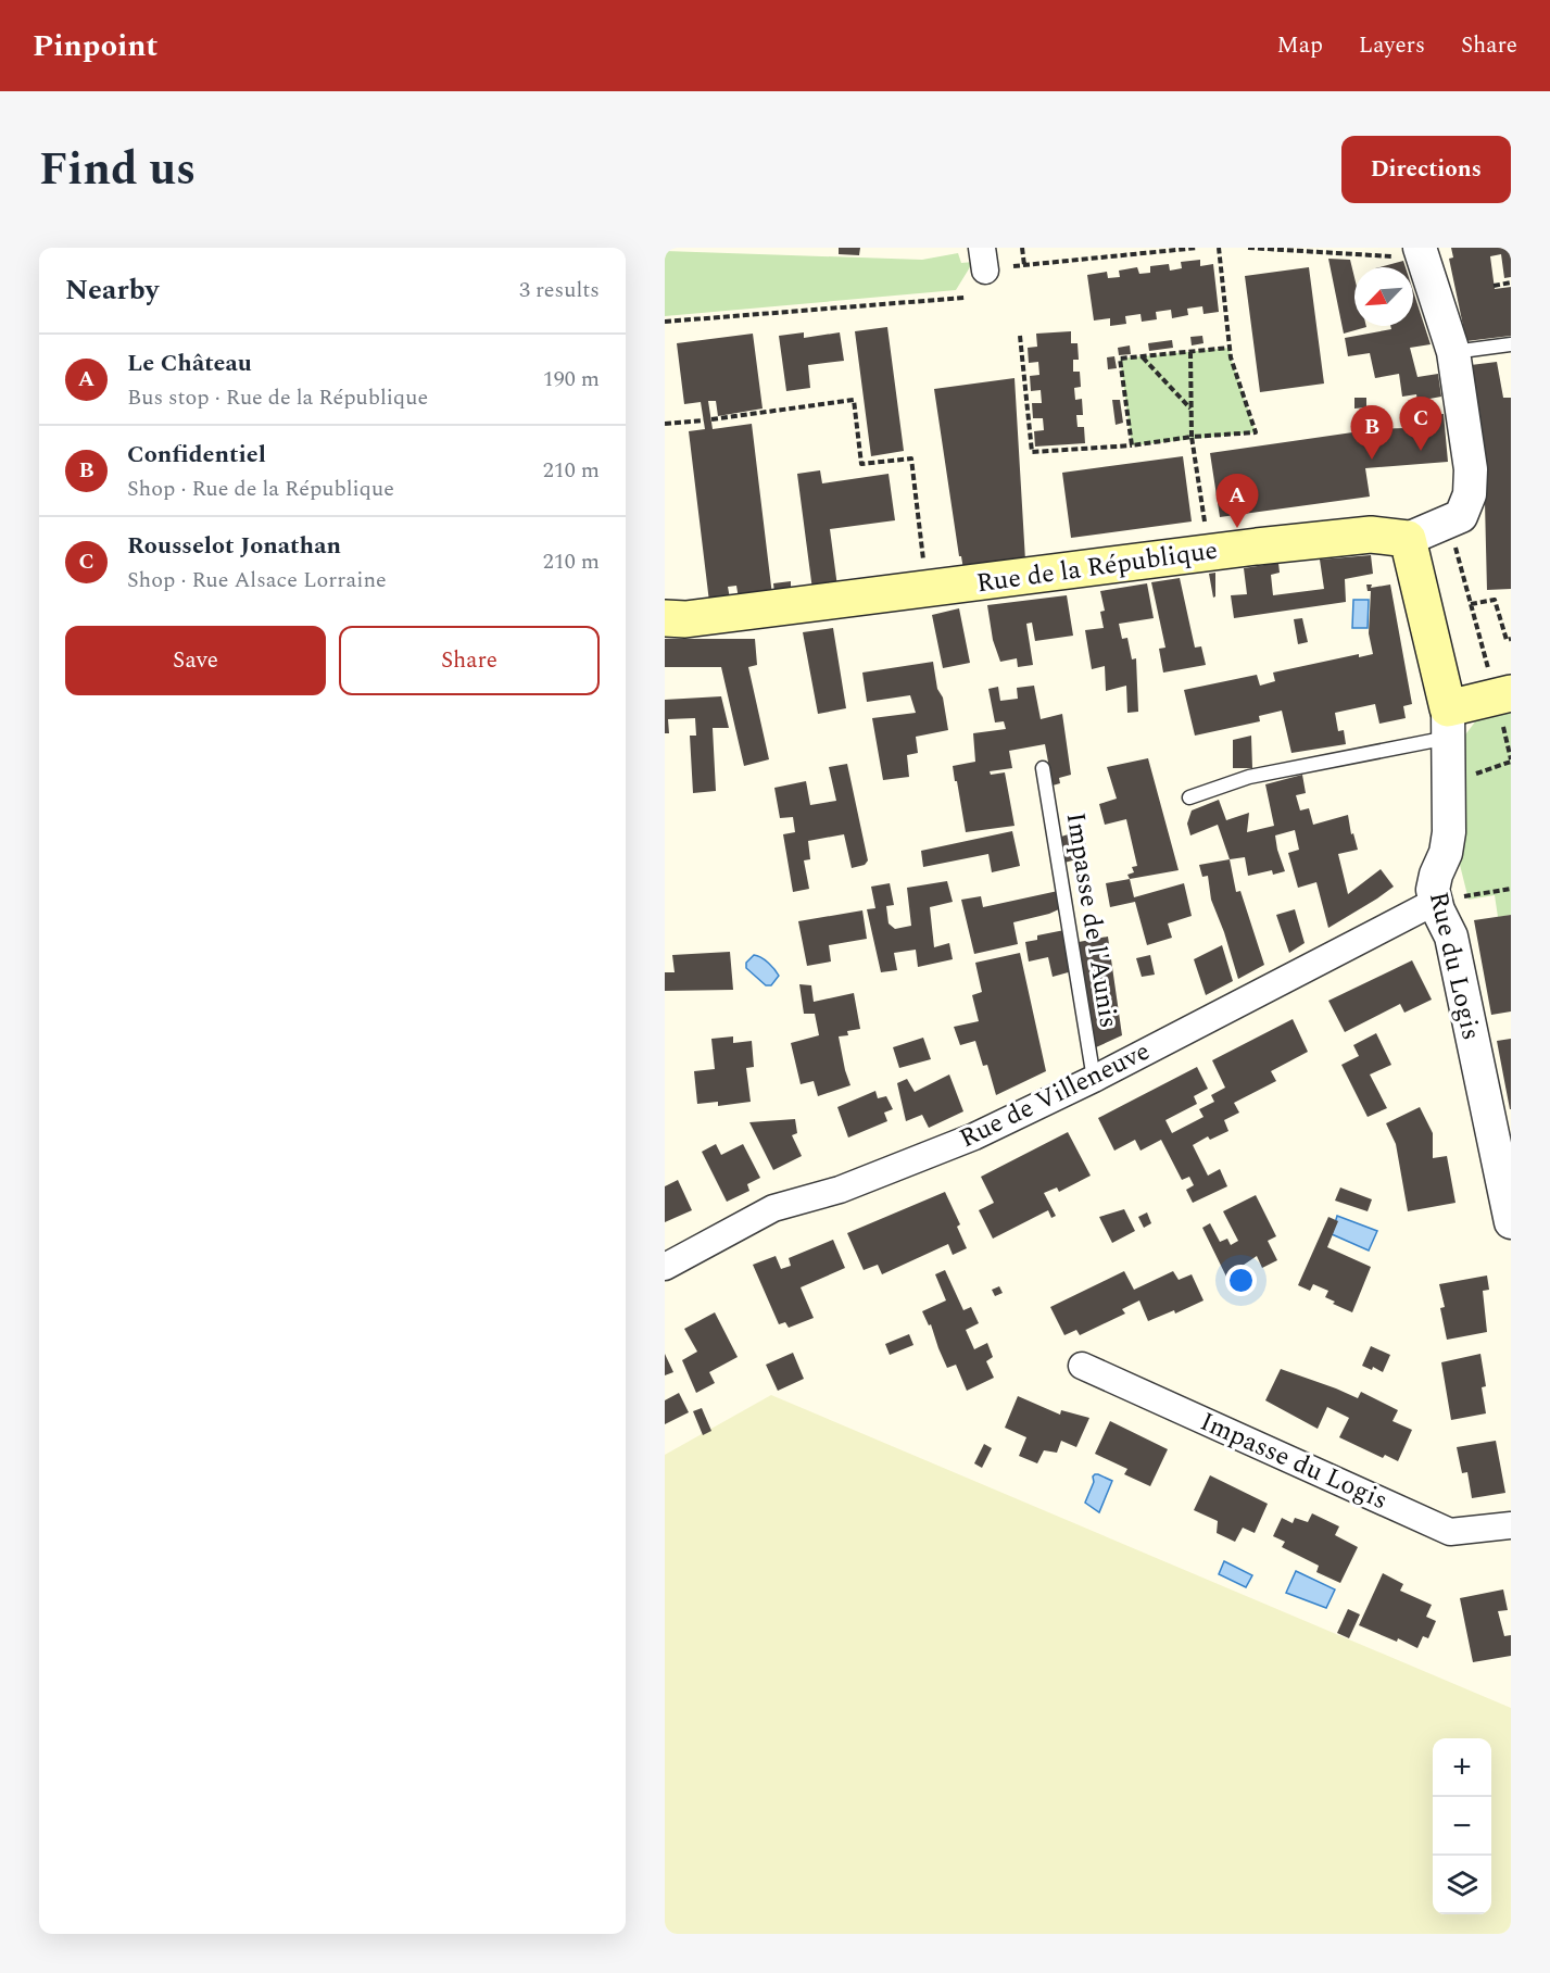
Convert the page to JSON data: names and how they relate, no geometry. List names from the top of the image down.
{
  "streets": {
    "main road": ["Rue de la République"],
    "street": ["Rue du Logis", "Rue de Villeneuve", "Impasse du Logis"],
    "lane": ["Impasse de l'Aunis"]
  },
  "crossings": [
    ["Impasse de l'Aunis", "Rue de Villeneuve"],
    ["Rue du Logis", "Rue de Villeneuve"]
  ],
  "north": "bottom left",
  "page": {
    "header": "Pinpoint",
    "nav": ["Map", "Layers", "Share"],
    "title": "Find us",
    "buttons": [
      "Directions",
      ["Save", "Share"]
    ],
    "heading": ["Nearby", "3 results"],
    "list": [
      {
        "mark": "A",
        "name": "Le Château",
        "note": "Bus stop · Rue de la République",
        "value": "190 m"
      },
      {
        "mark": "B",
        "name": "Confidentiel",
        "note": "Shop · Rue de la République",
        "value": "210 m"
      },
      {
        "mark": "C",
        "name": "Rousselot Jonathan",
        "note": "Shop · Rue Alsace Lorraine",
        "value": "210 m"
      }
    ],
    "pins": ["C", "B", "A"],
    "map_buttons": ["+", "−"]
  }
}
